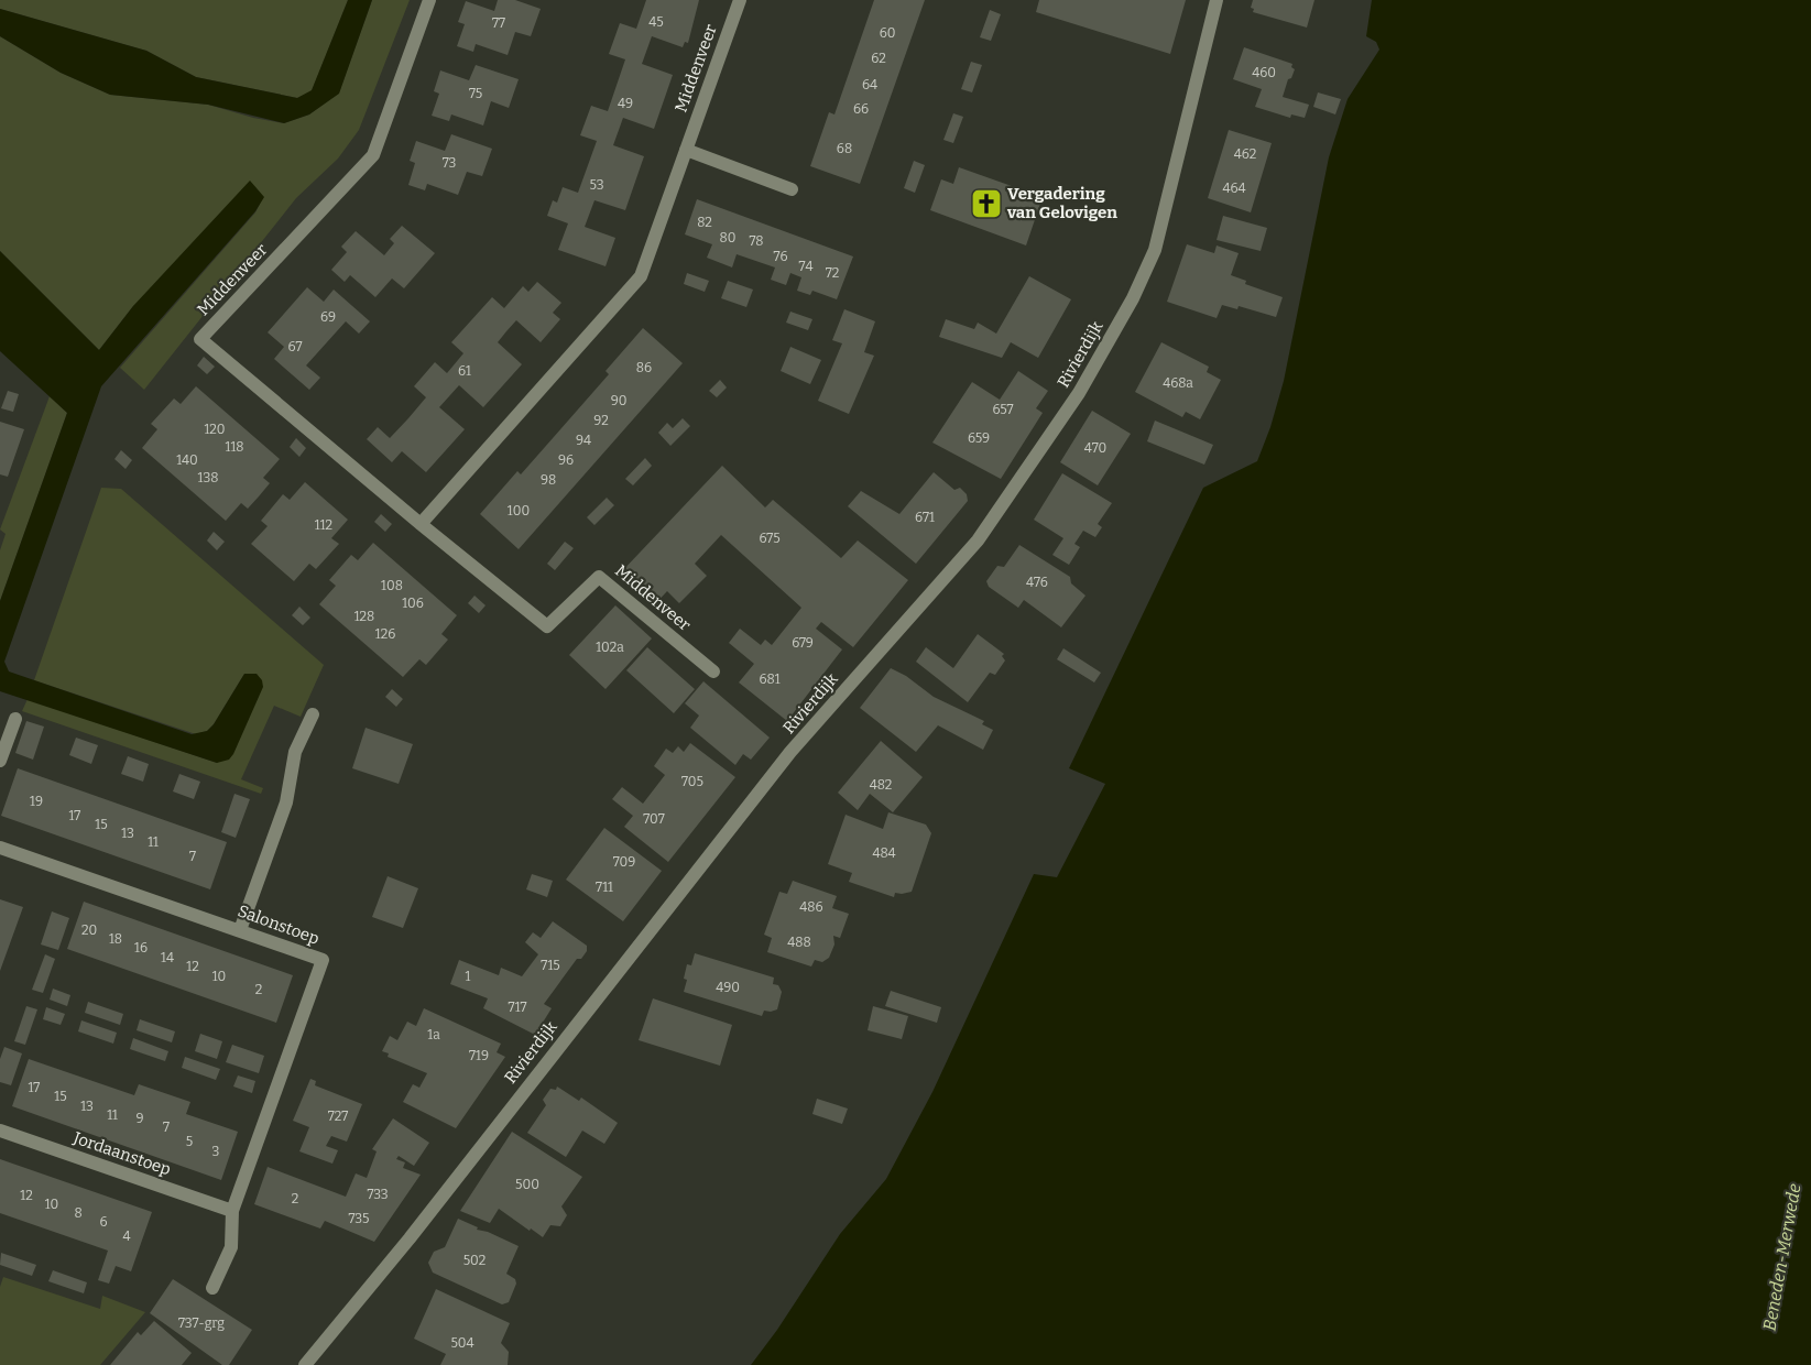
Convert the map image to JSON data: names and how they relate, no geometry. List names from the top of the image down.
{
  "streets": {
    "street": [
      "Middenveer",
      "Rivierdijk",
      "Salonstoep",
      "Jordaanstoep"
    ]
  },
  "crossings": [
    ["Salonstoep", "Jordaanstoep"]
  ],
  "water": ["Beneden-Merwede"],
  "places": {
    "church": ["Vergadering van Gelovigen"]
  },
  "house_numbers": [
    "45",
    "77",
    "60",
    "62",
    "460",
    "64",
    "75",
    "49",
    "66",
    "68",
    "462",
    "73",
    "53",
    "464",
    "82",
    "80",
    "78",
    "76",
    "74",
    "72",
    "69",
    "67",
    "86",
    "61",
    "468a",
    "90",
    "657",
    "92",
    "120",
    "659",
    "94",
    "118",
    "470",
    "140",
    "96",
    "138",
    "98",
    "100",
    "671",
    "112",
    "675",
    "476",
    "108",
    "106",
    "128",
    "126",
    "679",
    "102a",
    "681",
    "705",
    "482",
    "19",
    "17",
    "707",
    "15",
    "13",
    "11",
    "484",
    "7",
    "709",
    "711",
    "486",
    "20",
    "18",
    "488",
    "16",
    "14",
    "715",
    "12",
    "10",
    "1",
    "490",
    "2",
    "717",
    "1a",
    "719",
    "17",
    "15",
    "13",
    "11",
    "727",
    "9",
    "7",
    "5",
    "3",
    "500",
    "733",
    "12",
    "2",
    "10",
    "8",
    "735",
    "6",
    "4",
    "502",
    "737-grg",
    "504"
  ]
}
